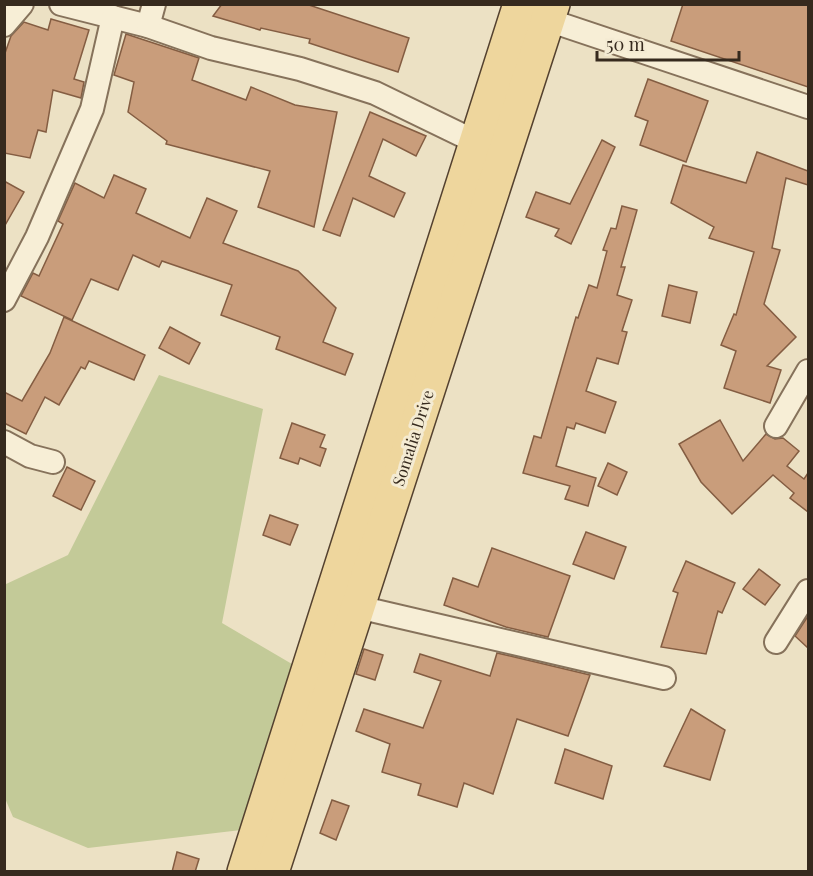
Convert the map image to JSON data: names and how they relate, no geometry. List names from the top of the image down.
{
  "streets": {
    "main road": ["Somalia Drive"]
  },
  "scale_bar": "50 m"
}
